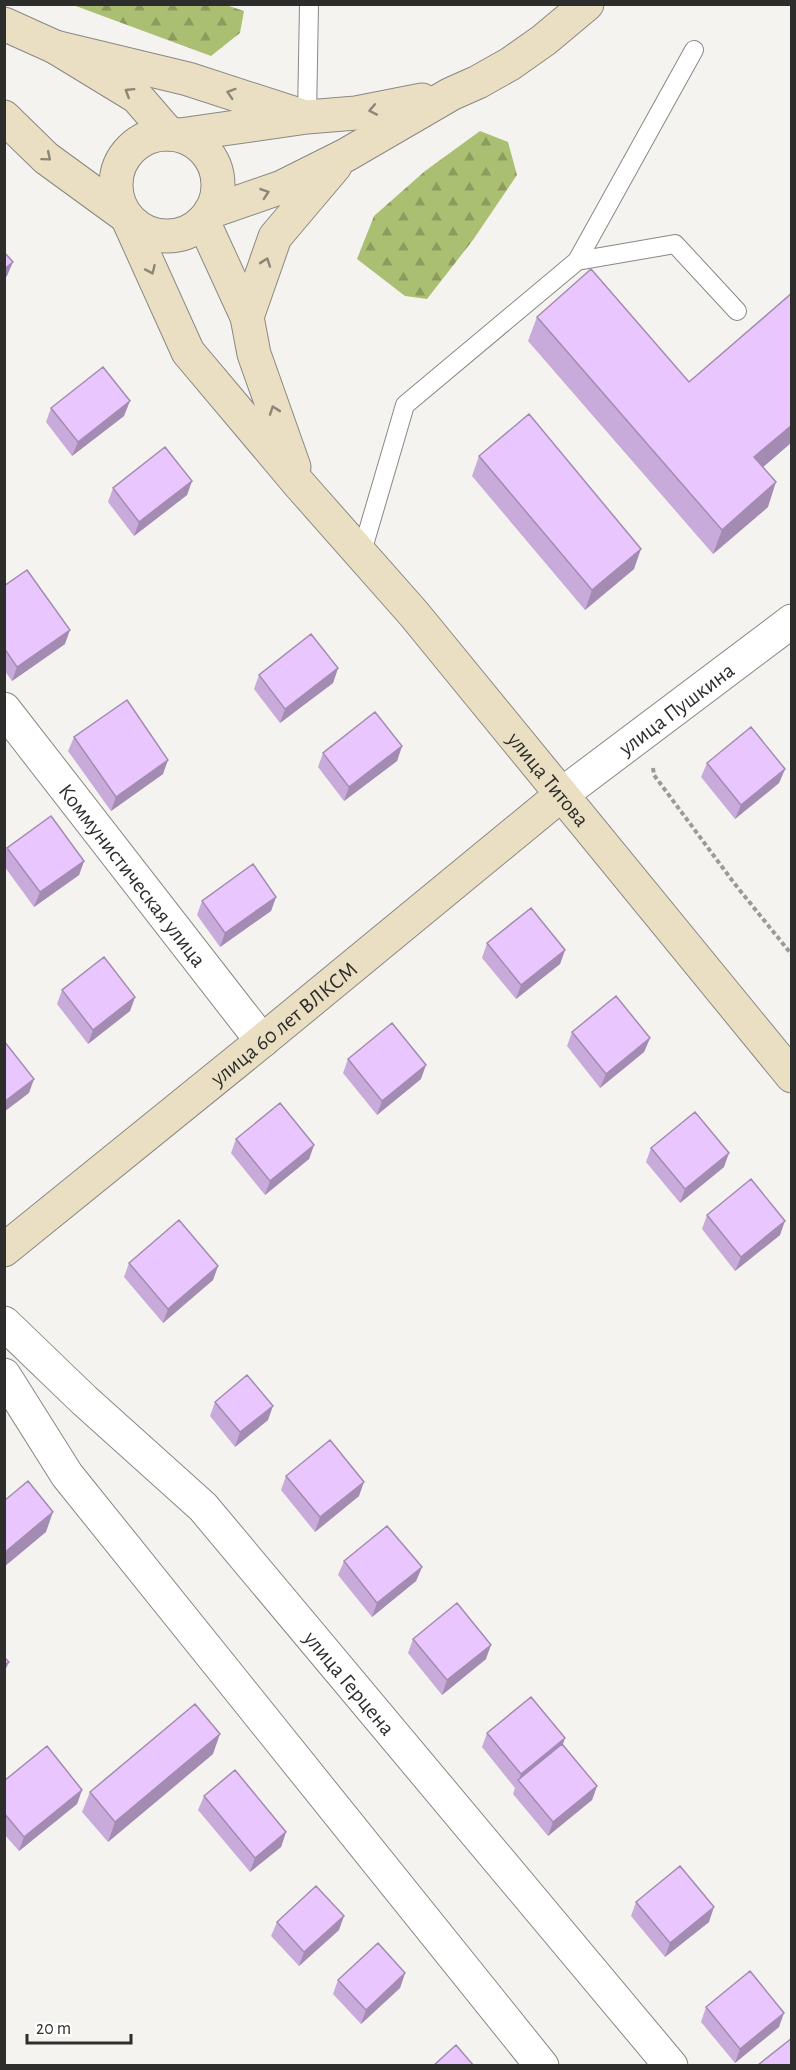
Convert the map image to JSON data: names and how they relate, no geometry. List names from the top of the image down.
{
  "streets": {
    "main road": ["улица Титова", "улица 60 лет ВЛКСМ"],
    "street": ["улица Пушкина", "Коммунистическая улица", "улица Герцена"]
  },
  "crossings": [
    ["улица Пушкина", "улица Титова"],
    ["улица Пушкина", "улица 60 лет ВЛКСМ"],
    ["улица Титова", "улица 60 лет ВЛКСМ"],
    ["Коммунистическая улица", "улица 60 лет ВЛКСМ"]
  ],
  "scale_bar": "20 m"
}
